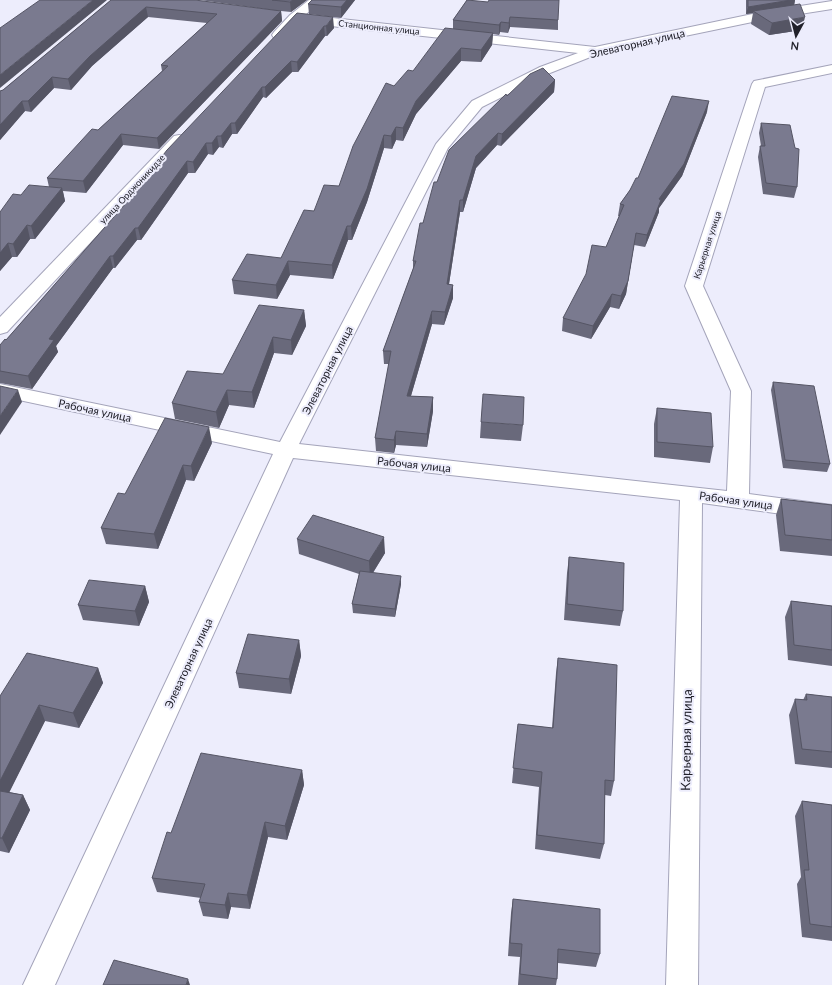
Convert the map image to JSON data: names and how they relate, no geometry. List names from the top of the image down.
{
  "streets": {
    "street": [
      "Станционная улица",
      "Элеваторная улица",
      "улица Орджоникидзе",
      "Карьерная улица",
      "Рабочая улица"
    ]
  },
  "crossings": [
    ["Станционная улица", "Элеваторная улица"],
    ["Элеваторная улица", "Рабочая улица"],
    ["Карьерная улица", "Рабочая улица"]
  ],
  "north": "bottom"
}
